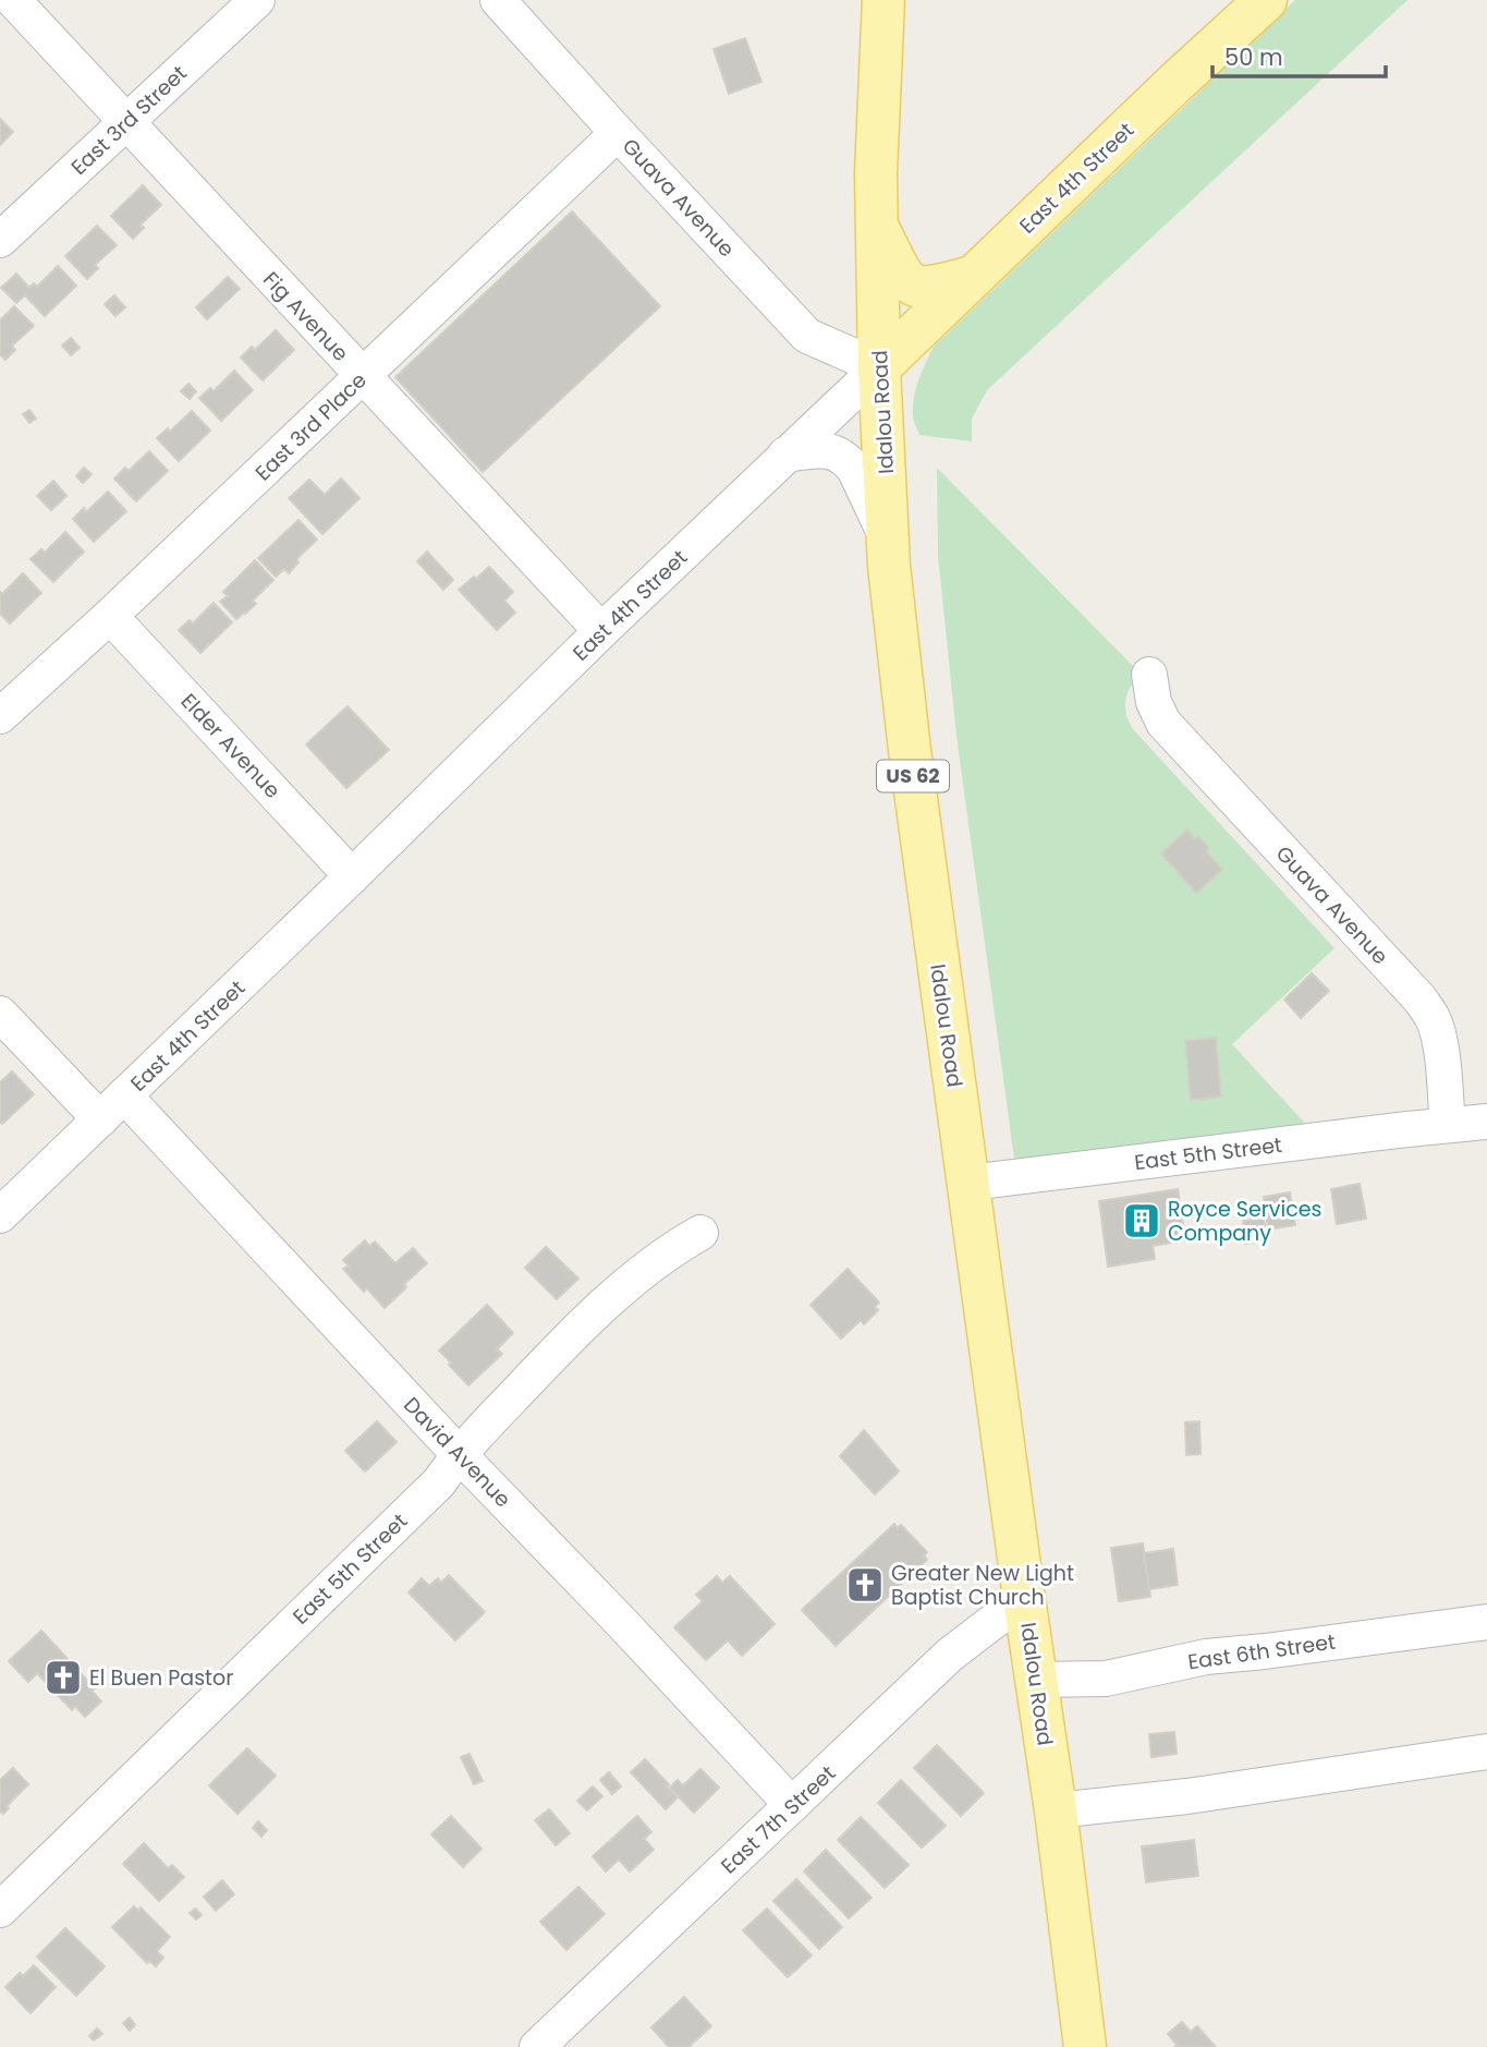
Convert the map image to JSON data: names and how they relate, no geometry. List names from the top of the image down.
{
  "streets": {
    "main road": ["East 4th Street", "Idalou Road", "US 62"],
    "street": [
      "East 3rd Street",
      "Guava Avenue",
      "Fig Avenue",
      "East 3rd Place",
      "Elder Avenue",
      "East 5th Street",
      "David Avenue",
      "East 6th Street",
      "East 7th Street"
    ]
  },
  "crossings": [
    ["East 3rd Street", "Fig Avenue"],
    ["East 4th Street", "Guava Avenue"],
    ["East 4th Street", "Fig Avenue"],
    ["East 4th Street", "Idalou Road"],
    ["East 4th Street", "Elder Avenue"],
    ["East 4th Street", "David Avenue"],
    ["Guava Avenue", "Idalou Road"],
    ["Guava Avenue", "East 3rd Place"],
    ["Guava Avenue", "East 5th Street"],
    ["Fig Avenue", "East 3rd Place"],
    ["Idalou Road", "East 5th Street"],
    ["Idalou Road", "East 6th Street"],
    ["Idalou Road", "East 7th Street"],
    ["East 3rd Place", "Elder Avenue"],
    ["East 5th Street", "David Avenue"],
    ["David Avenue", "East 7th Street"]
  ],
  "places": {
    "building": ["Royce Services Company"],
    "church": ["Greater New Light Baptist Church", "El Buen Pastor"]
  },
  "scale_bar": "50 m"
}
